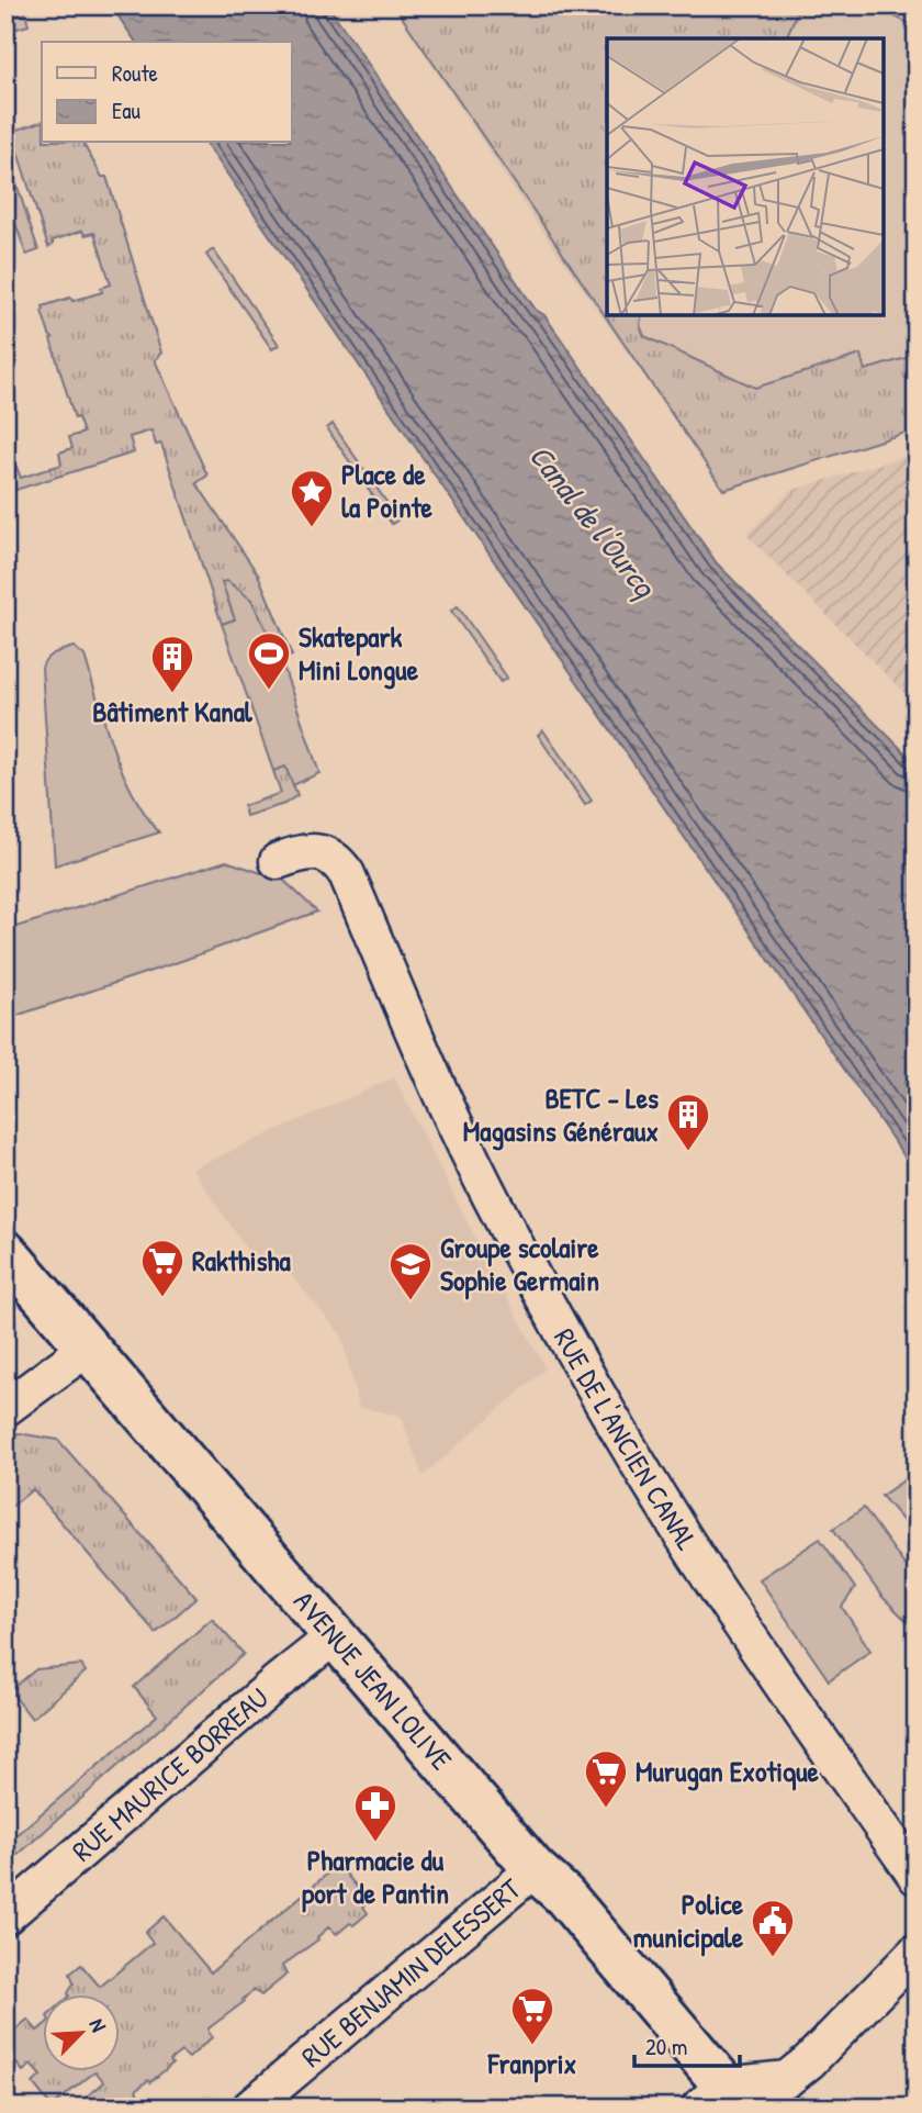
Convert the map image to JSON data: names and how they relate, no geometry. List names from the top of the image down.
{
  "streets": {
    "main road": ["AVENUE JEAN LOLIVE"],
    "street": ["RUE DE L'ANCIEN CANAL", "RUE MAURICE BORREAU", "RUE BENJAMIN DELESSERT"]
  },
  "crossings": [
    ["AVENUE JEAN LOLIVE", "RUE MAURICE BORREAU"],
    ["AVENUE JEAN LOLIVE", "RUE BENJAMIN DELESSERT"]
  ],
  "water": ["Canal de l'Ourcq"],
  "places": {
    "place": ["Place de la Pointe"],
    "sports": ["Skatepark Mini Longue"],
    "building": ["Bâtiment Kanal", "BETC - Les Magasins Généraux"],
    "supermarket": ["Rakthisha", "Murugan Exotique", "Franprix"],
    "school or university": ["Groupe scolaire Sophie Germain"],
    "pharmacy": ["Pharmacie du port de Pantin"],
    "public building": ["Police municipale"]
  },
  "legend": ["Route", "Eau"],
  "scale_bar": "20 m",
  "north": "top right"
}
